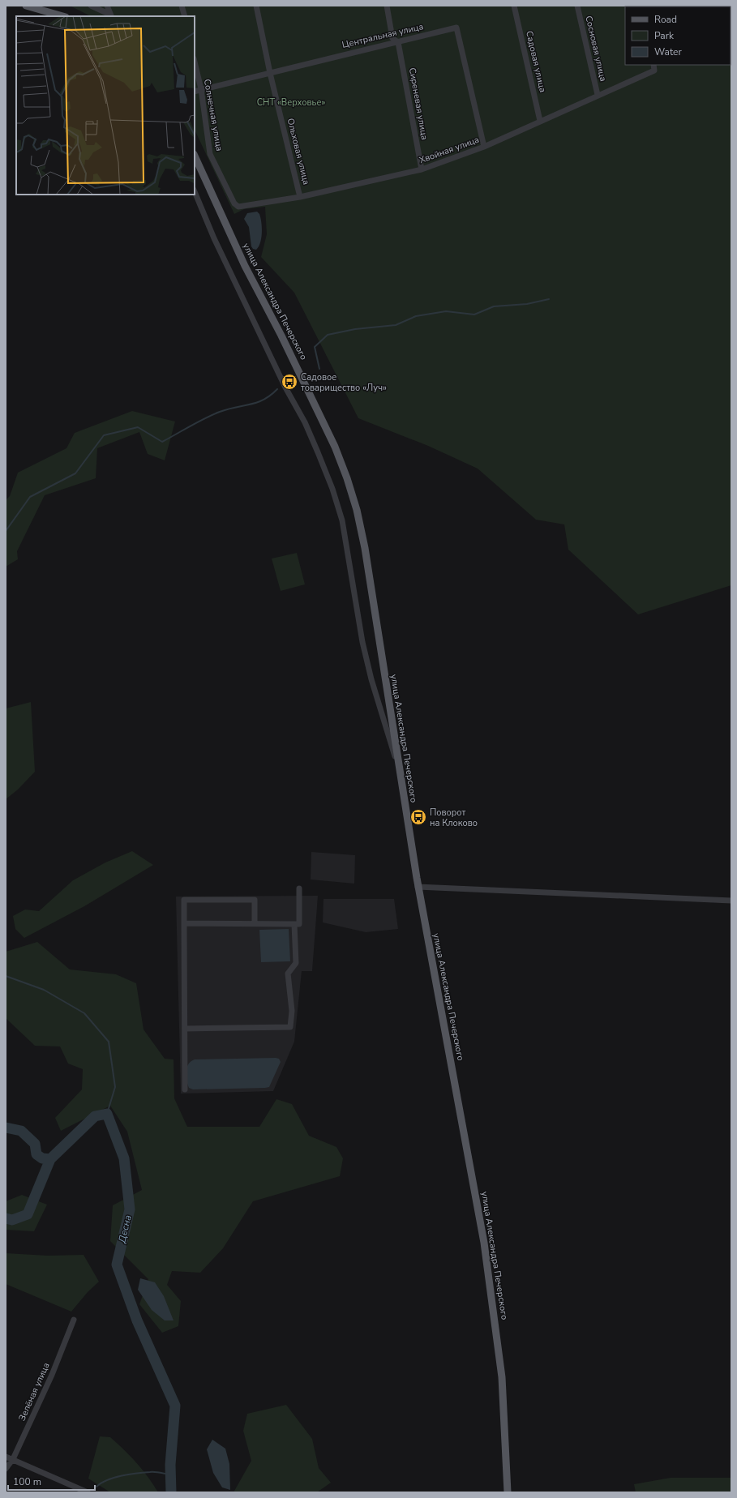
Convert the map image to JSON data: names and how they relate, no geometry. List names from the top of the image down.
{
  "streets": {
    "main road": ["улица Александра Печерского"],
    "street": [
      "Центральная улица",
      "Сосновая улица",
      "Садовая улица",
      "Сиреневая улица",
      "Солнечная улица",
      "Хвойная улица",
      "Ольховая улица",
      "Зелёная улица"
    ]
  },
  "crossings": [
    ["Центральная улица", "Сиреневая улица"],
    ["Центральная улица", "Солнечная улица"],
    ["Центральная улица", "Хвойная улица"],
    ["Центральная улица", "Ольховая улица"],
    ["Сосновая улица", "Хвойная улица"],
    ["Садовая улица", "Хвойная улица"],
    ["Сиреневая улица", "Хвойная улица"],
    ["Солнечная улица", "Хвойная улица"],
    ["Хвойная улица", "Ольховая улица"]
  ],
  "water": ["Десна"],
  "parks": ["СНТ «Верховье»"],
  "places": {
    "bus stop": ["Садовое товарищество «Луч»", "Поворот на Клоково"]
  },
  "legend": ["Road", "Park", "Water"],
  "scale_bar": "100 m"
}
